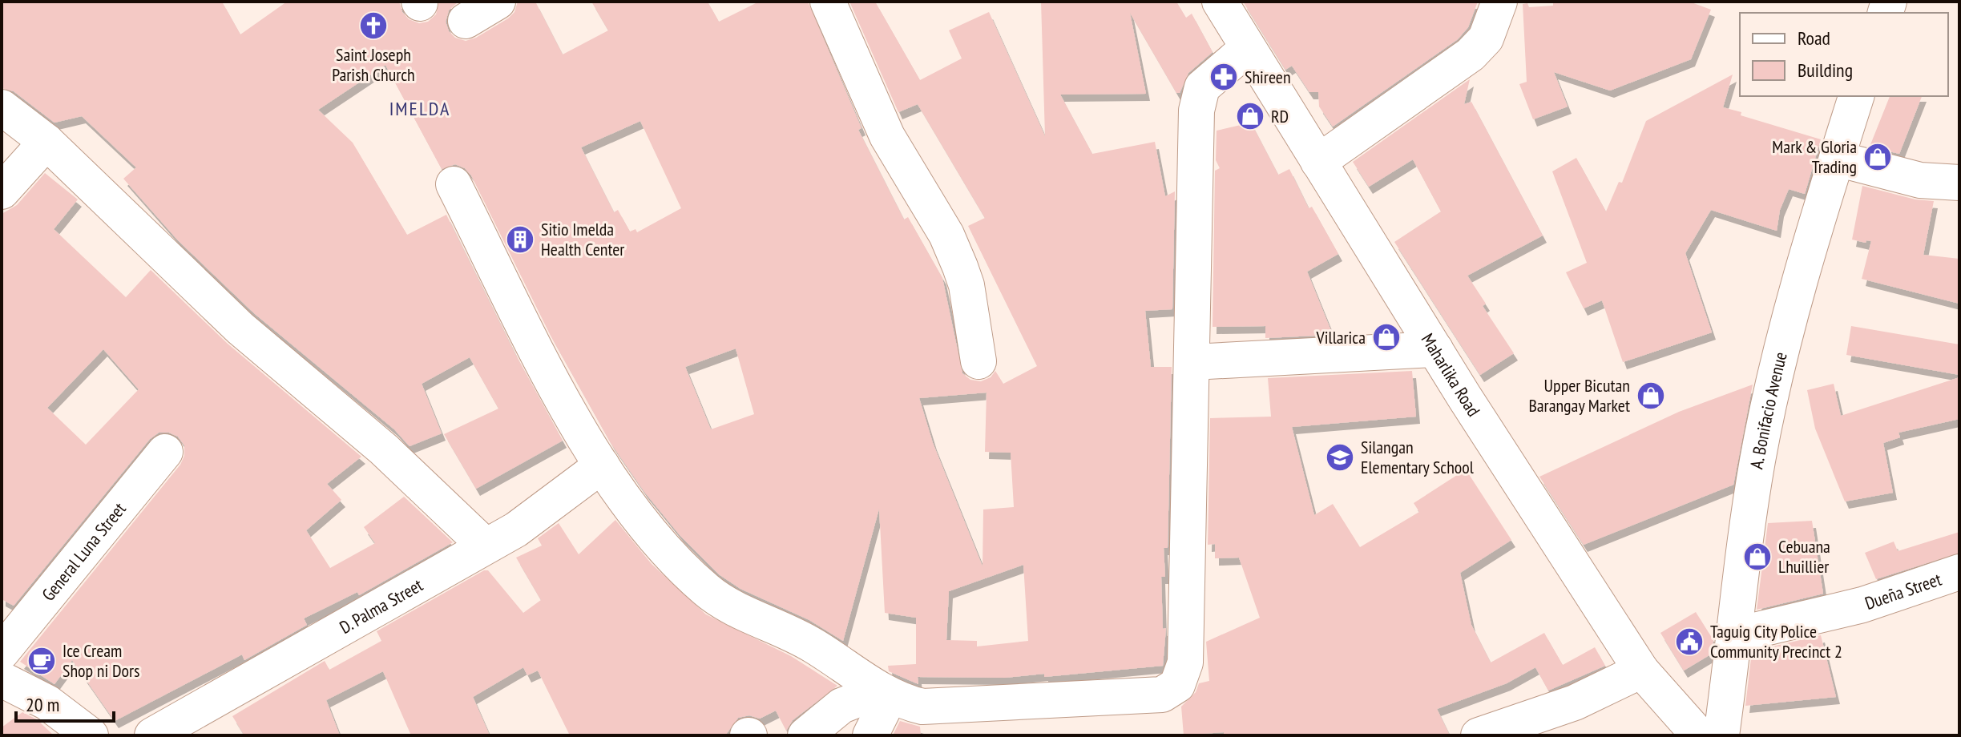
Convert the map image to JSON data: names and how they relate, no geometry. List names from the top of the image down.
{
  "streets": {
    "street": [
      "Maharlika Road",
      "A. Bonifacio Avenue",
      "General Luna Street",
      "Dueña Street",
      "D. Palma Street"
    ]
  },
  "crossings": [
    ["A. Bonifacio Avenue", "Dueña Street"]
  ],
  "districts": ["IMELDA"],
  "places": {
    "church": ["Saint Joseph Parish Church"],
    "pharmacy": ["Shireen"],
    "shop": [
      "RD",
      "Mark & Gloria Trading",
      "Villarica",
      "Upper Bicutan Barangay Market",
      "Cebuana Lhuillier"
    ],
    "building": ["Sitio Imelda Health Center"],
    "school or university": ["Silangan Elementary School"],
    "public building": ["Taguig City Police Community Precinct 2"],
    "cafe": ["Ice Cream Shop ni Dors"]
  },
  "legend": ["Road", "Building"],
  "scale_bar": "20 m"
}
